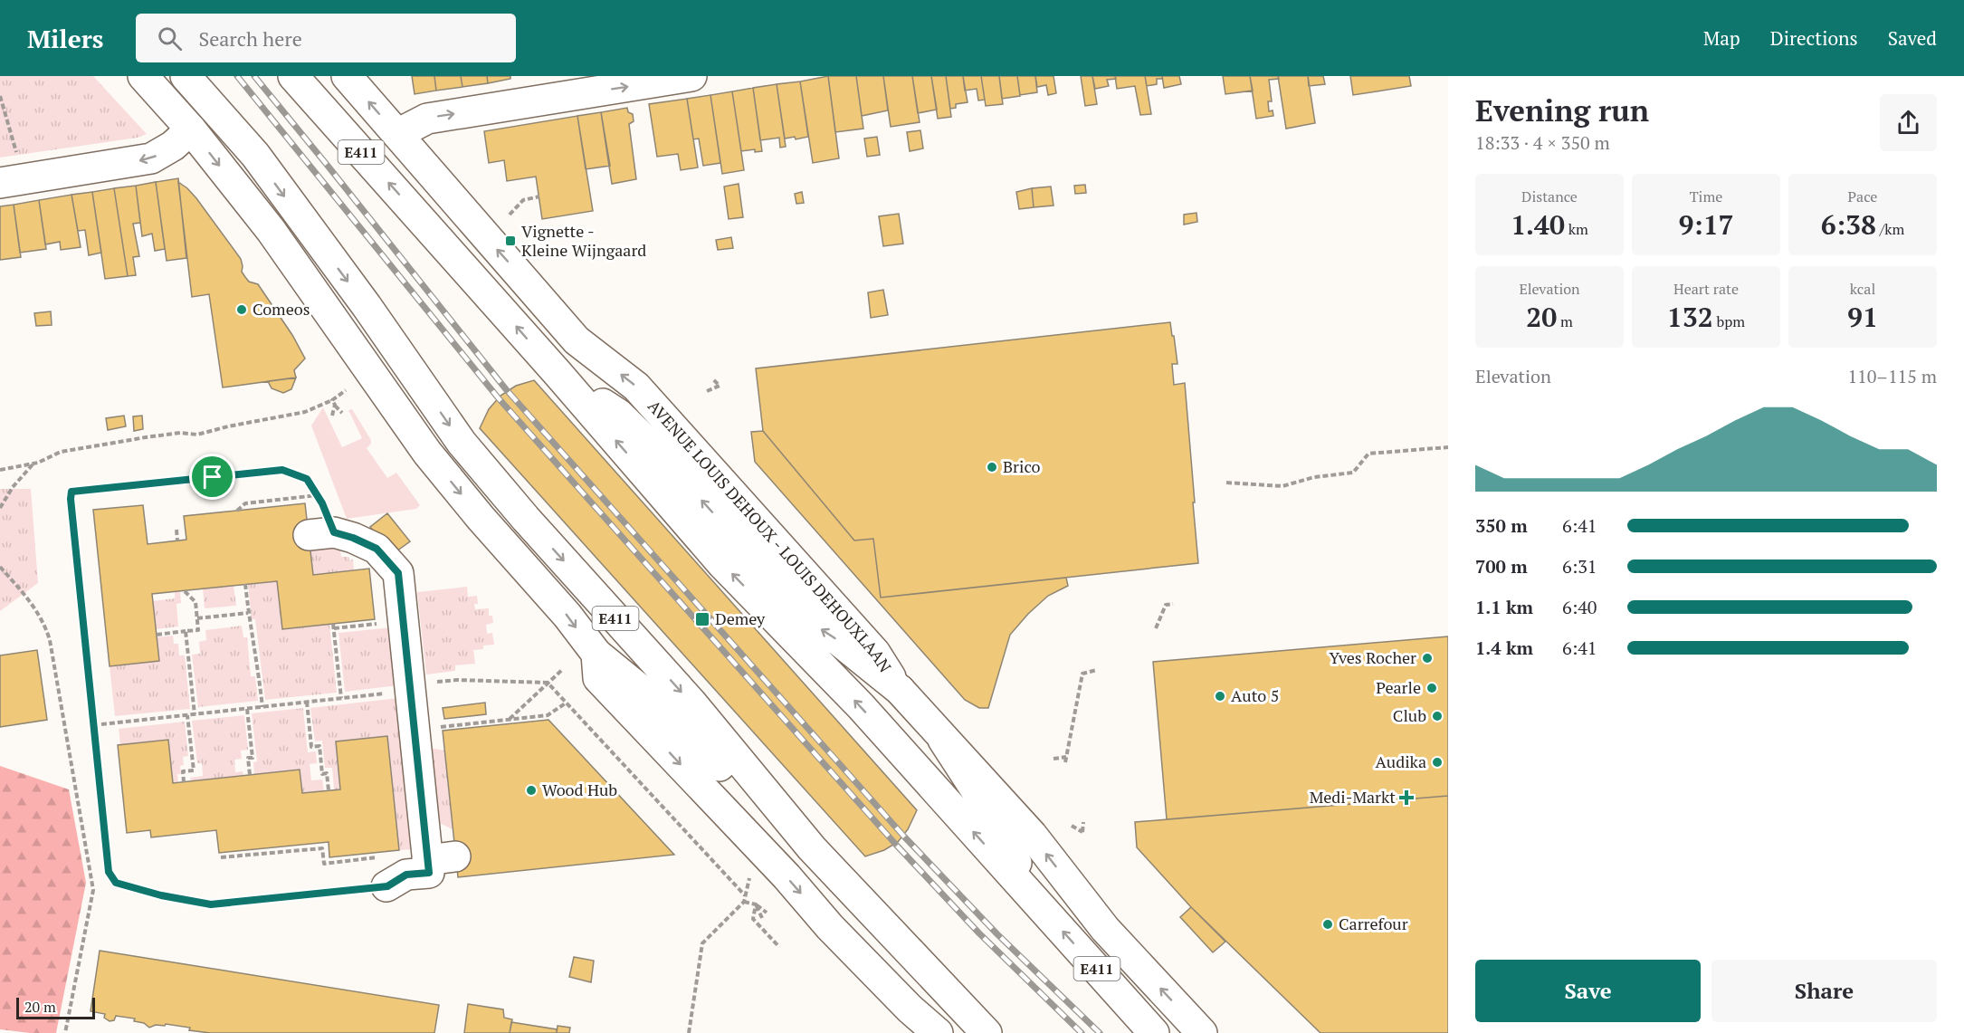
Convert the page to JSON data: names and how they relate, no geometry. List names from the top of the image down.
{
  "streets": {
    "main road": ["E411", "AVENUE LOUIS DEHOUX - LOUIS DEHOUXLAAN"]
  },
  "places": {
    "transit": ["Vignette - Kleine Wijngaard", "Demey"],
    "other": [
      "Comeos",
      "Brico",
      "Yves Rocher",
      "Pearle",
      "Auto 5",
      "Club",
      "Audika",
      "Wood Hub",
      "Carrefour"
    ],
    "health": ["Medi-Markt"]
  },
  "scale_bar": "20 m",
  "page": {
    "header": "Milers",
    "search": "Search here",
    "nav": ["Map", "Directions", "Saved"],
    "heading": ["Evening run", "18:33 · 4 × 350 m"],
    "stats": [
      ["Distance", "1.40 km"],
      ["Time", "9:17"],
      ["Pace", "6:38 /km"],
      ["Elevation", "20 m"],
      ["Heart rate", "132 bpm"],
      ["kcal", "91"]
    ],
    "chart": ["Elevation", "110–115 m"],
    "list": [
      {
        "name": "350 m",
        "note": "6:41"
      },
      {
        "name": "700 m",
        "note": "6:31"
      },
      {
        "name": "1.1 km",
        "note": "6:40"
      },
      {
        "name": "1.4 km",
        "note": "6:41"
      }
    ],
    "buttons": ["Save", "Share"],
    "scale": "20 m"
  }
}
